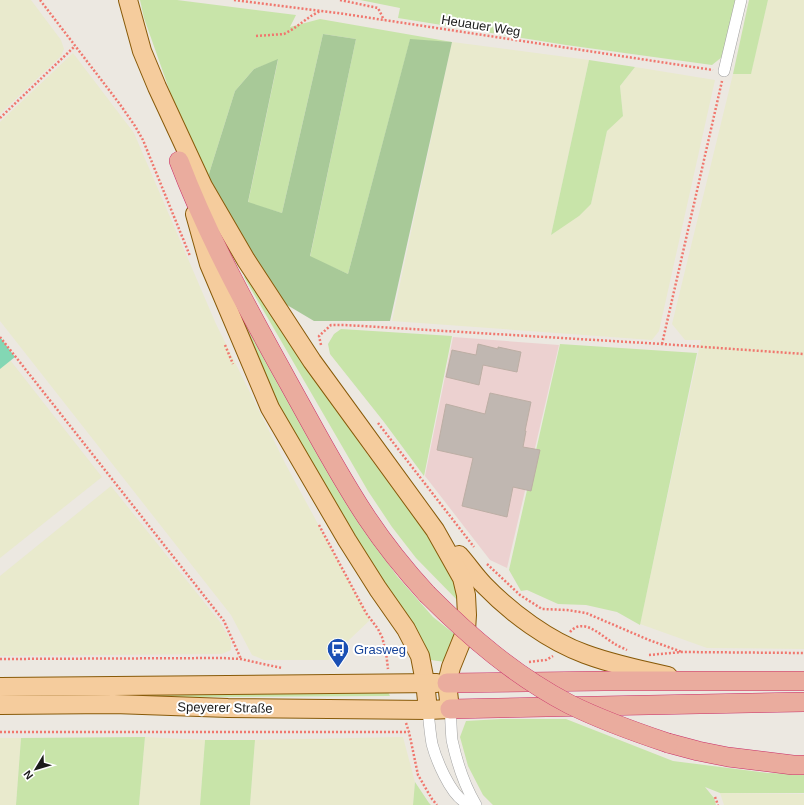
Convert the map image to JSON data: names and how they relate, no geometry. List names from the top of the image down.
{
  "streets": {
    "main road": ["Speyerer Straße"],
    "path": ["Heuauer Weg"]
  },
  "places": {
    "bus stop": ["Grasweg"]
  },
  "north": "bottom left"
}
